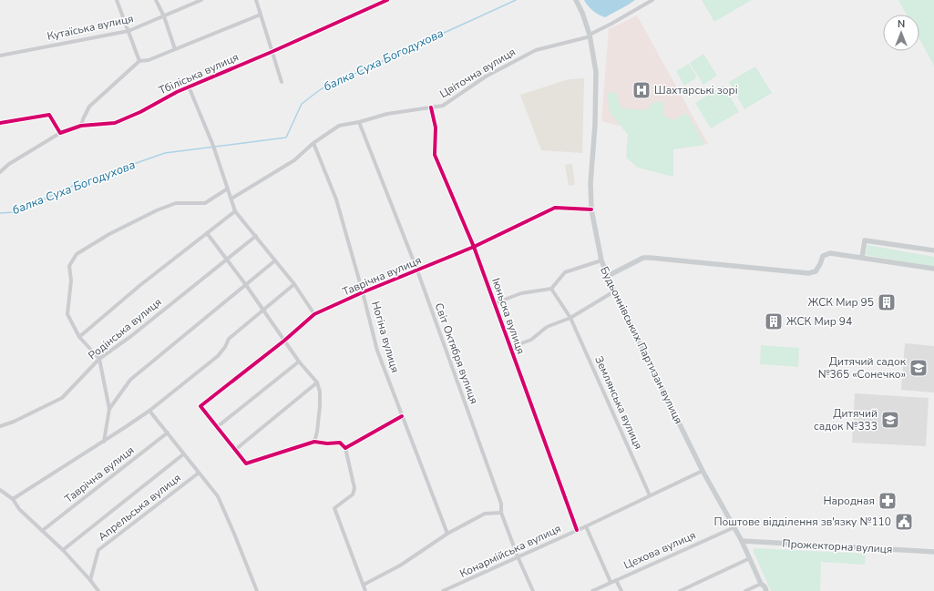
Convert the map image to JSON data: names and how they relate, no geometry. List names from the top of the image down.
{
  "streets": {
    "main road": ["Будьоннівських Партизан вулиця", "Прожекторна вулиця"],
    "street": [
      "Кутаїська вулиця",
      "Цвiточна вулиця",
      "Тбіліська вулиця",
      "Таврічна вулиця",
      "Iюньска вулиця",
      "Родінська вулиця",
      "Ногіна вулиця",
      "Світ Октября вулиця",
      "Землянська вулиця",
      "Апрельська вулиця",
      "Цехова вулиця",
      "Конармійська вулиця"
    ]
  },
  "crossings": [
    ["Цвiточна вулиця", "Iюньска вулиця"],
    ["Цвiточна вулиця", "Ногіна вулиця"],
    ["Цвiточна вулиця", "Будьоннівських Партизан вулиця"],
    ["Цвiточна вулиця", "Світ Октября вулиця"],
    ["Таврічна вулиця", "Iюньска вулиця"],
    ["Таврічна вулиця", "Ногіна вулиця"],
    ["Таврічна вулиця", "Будьоннівських Партизан вулиця"],
    ["Таврічна вулиця", "Світ Октября вулиця"],
    ["Iюньска вулиця", "Конармійська вулиця"],
    ["Будьоннівських Партизан вулиця", "Прожекторна вулиця"],
    ["Будьоннівських Партизан вулиця", "Цехова вулиця"],
    ["Будьоннівських Партизан вулиця", "Конармійська вулиця"],
    ["Світ Октября вулиця", "Конармійська вулиця"],
    ["Землянська вулиця", "Конармійська вулиця"]
  ],
  "water": ["балка Суха Богодухова"],
  "places": {
    "hospital": ["Шахтарські зорі"],
    "building": ["ЖСК Мир 95", "ЖСК Мир 94"],
    "school or university": ["Дитячий садок №365 «Сонечко»", "Дитячий садок №333"],
    "pharmacy": ["Народная"],
    "public building": ["Поштове відділення зв'язку №110"]
  },
  "north": "top"
}
